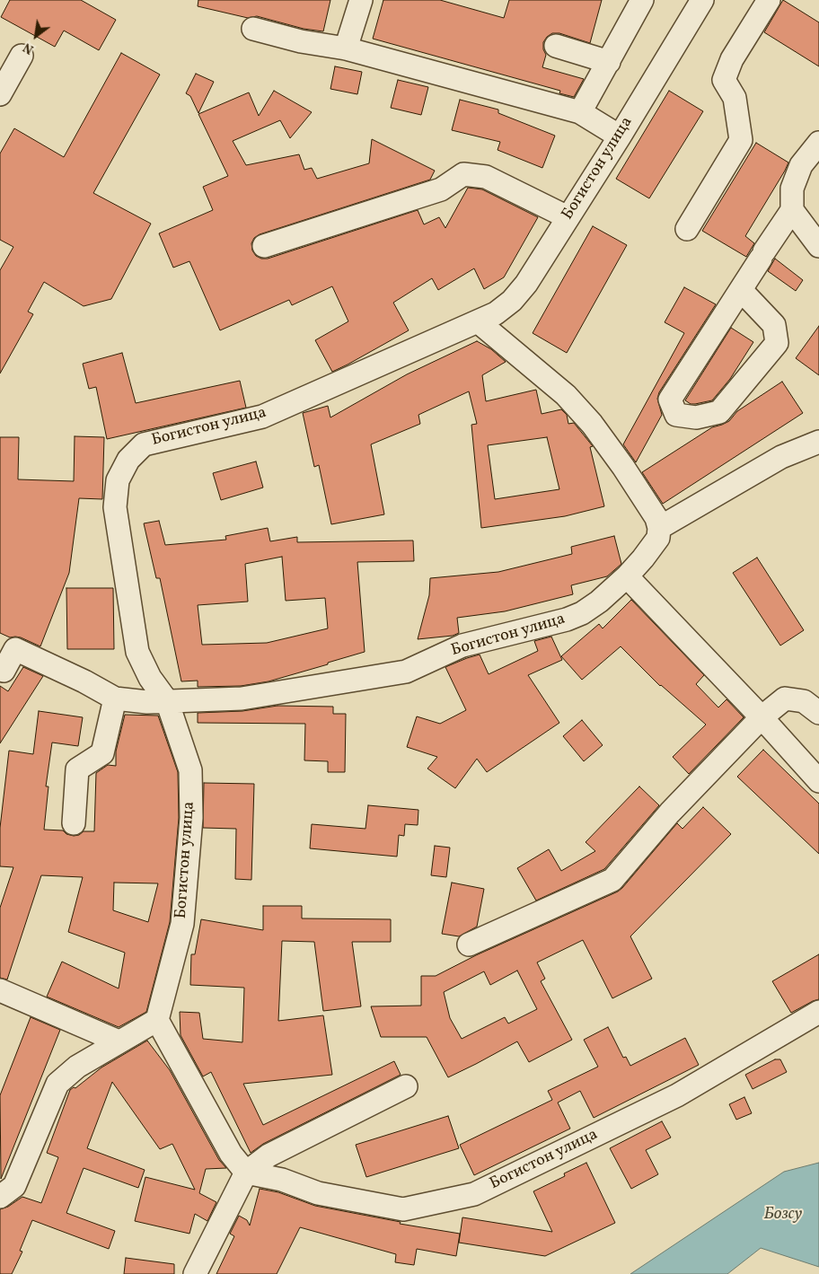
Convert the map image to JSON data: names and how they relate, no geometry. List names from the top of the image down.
{
  "streets": {
    "street": ["Богистон улица"]
  },
  "water": ["Бозсу"],
  "north": "bottom left"
}
